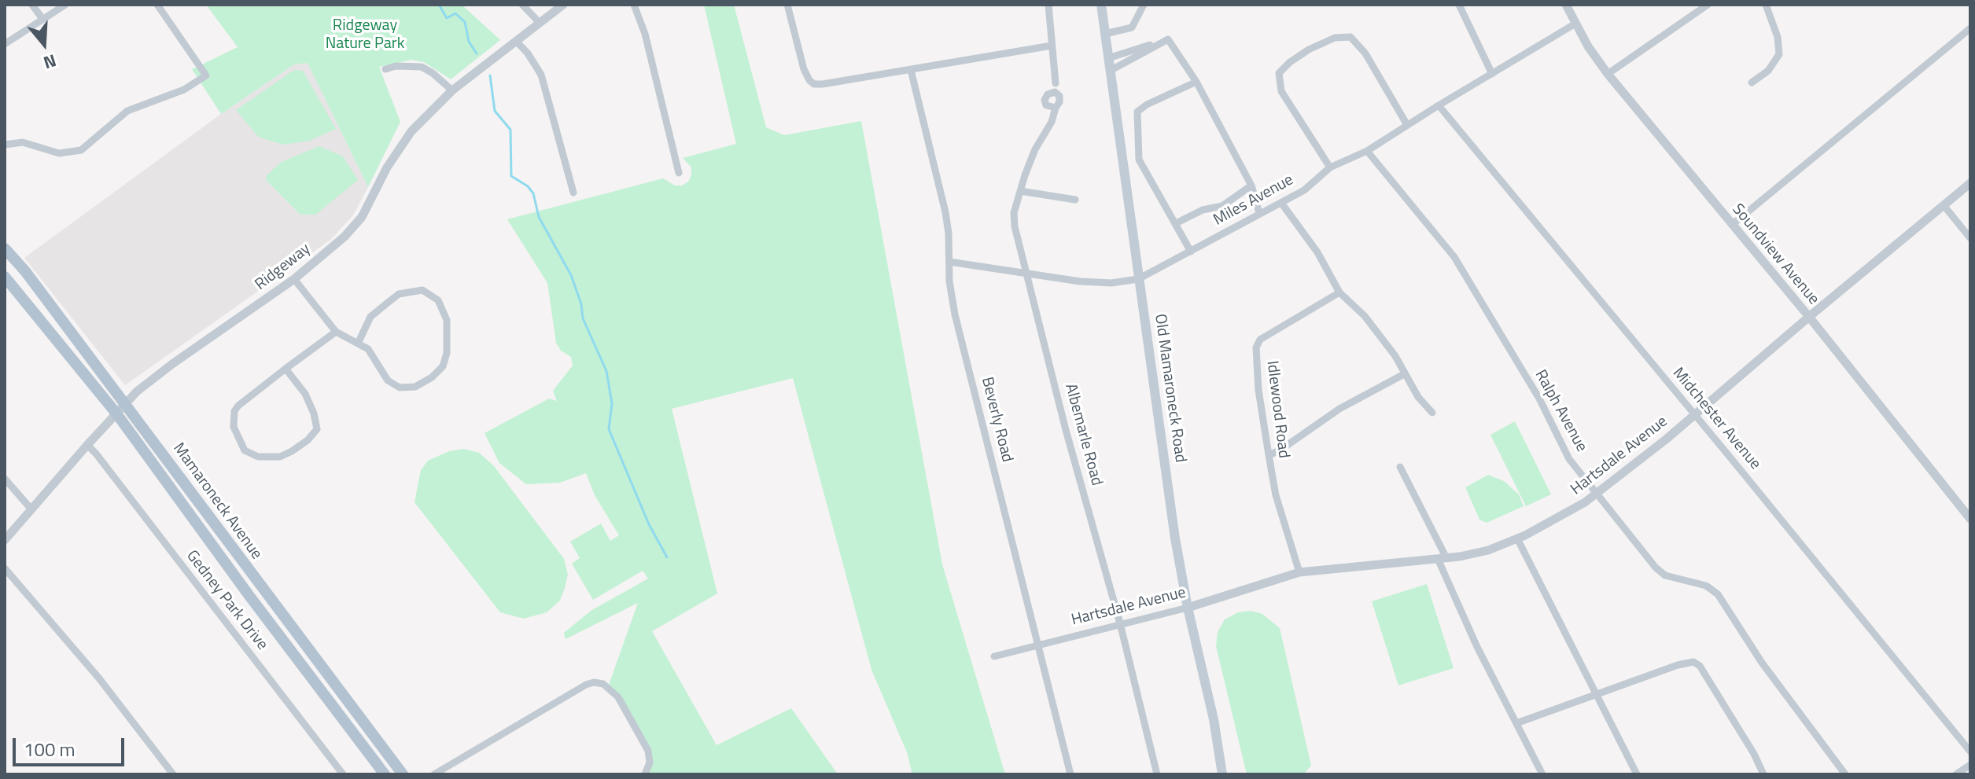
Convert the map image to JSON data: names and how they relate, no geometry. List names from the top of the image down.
{
  "streets": {
    "main road": ["Old Mamaroneck Road", "Mamaroneck Avenue"],
    "street": [
      "Miles Avenue",
      "Soundview Avenue",
      "Ridgeway",
      "Idlewood Road",
      "Ralph Avenue",
      "Midchester Avenue",
      "Beverly Road",
      "Albemarle Road",
      "Hartsdale Avenue",
      "Gedney Park Drive"
    ]
  },
  "crossings": [
    ["Miles Avenue", "Soundview Avenue"],
    ["Miles Avenue", "Old Mamaroneck Road"],
    ["Miles Avenue", "Ralph Avenue"],
    ["Miles Avenue", "Midchester Avenue"],
    ["Miles Avenue", "Beverly Road"],
    ["Miles Avenue", "Albemarle Road"],
    ["Soundview Avenue", "Hartsdale Avenue"],
    ["Ridgeway", "Mamaroneck Avenue"],
    ["Ridgeway", "Gedney Park Drive"],
    ["Old Mamaroneck Road", "Hartsdale Avenue"],
    ["Idlewood Road", "Hartsdale Avenue"],
    ["Ralph Avenue", "Hartsdale Avenue"],
    ["Midchester Avenue", "Hartsdale Avenue"],
    ["Beverly Road", "Hartsdale Avenue"],
    ["Albemarle Road", "Hartsdale Avenue"]
  ],
  "parks": ["Ridgeway Nature Park"],
  "scale_bar": "100 m",
  "north": "bottom"
}
